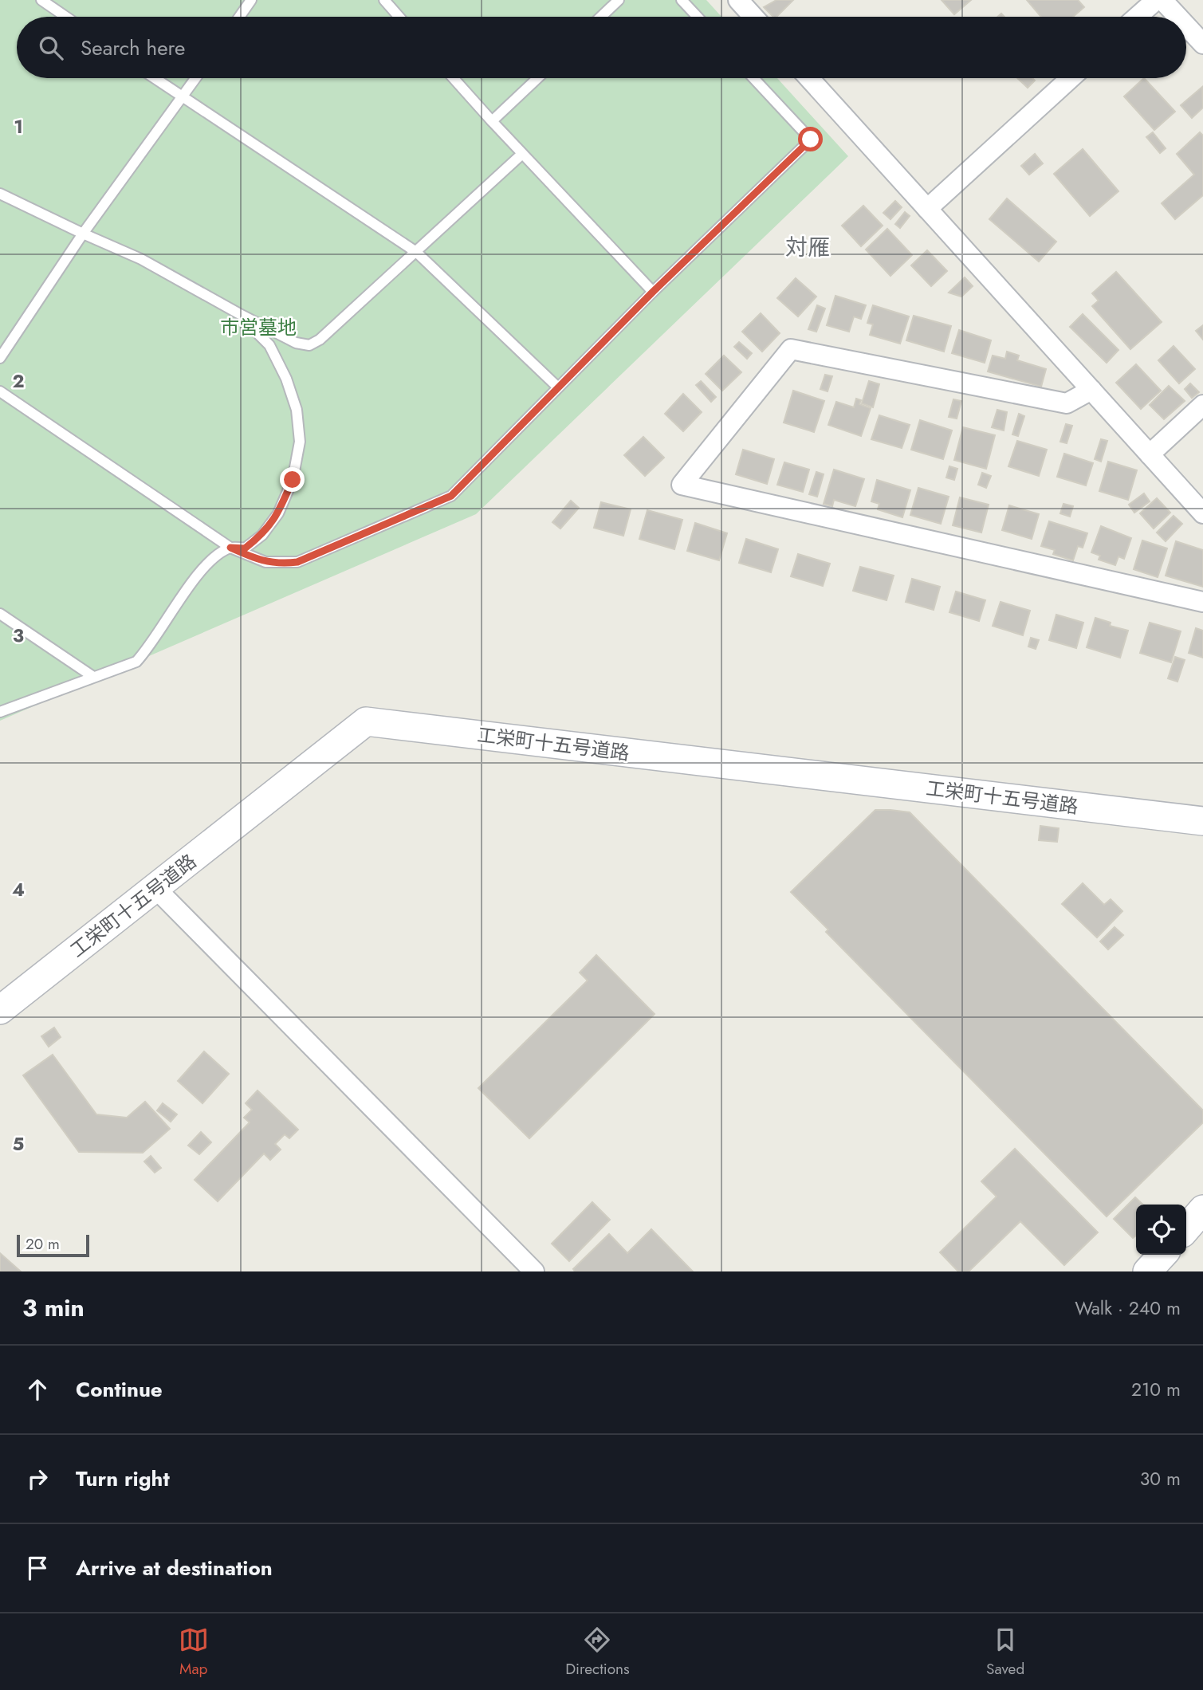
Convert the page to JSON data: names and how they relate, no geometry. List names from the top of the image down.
{
  "streets": {
    "street": ["工栄町十五号道路"]
  },
  "districts": ["対雁"],
  "parks": ["市営墓地"],
  "scale_bar": "20 m",
  "page": {
    "search": "Search here",
    "scale": "20 m",
    "heading": ["3 min", "Walk · 240 m"],
    "list": [
      ["Continue", "210 m"],
      ["Turn right", "30 m"],
      "Arrive at destination"
    ],
    "nav": ["Map", "Directions", "Saved"]
  },
  "grid": {
    "rows": [
      "1",
      "2",
      "3",
      "4",
      "5"
    ]
  }
}
